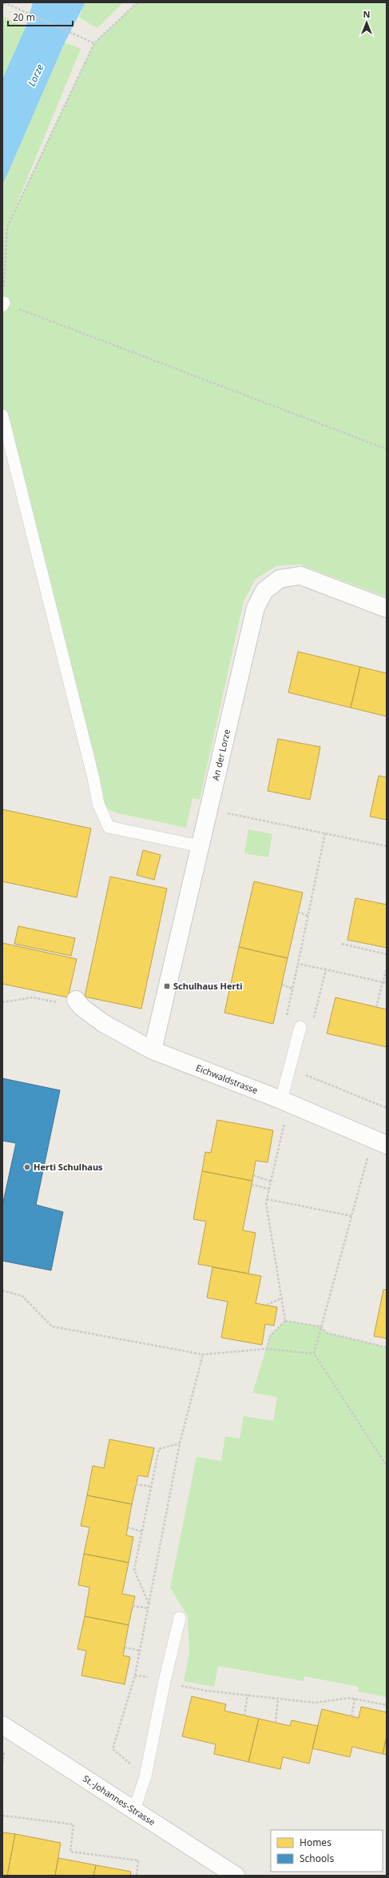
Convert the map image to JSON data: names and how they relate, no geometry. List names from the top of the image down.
{
  "streets": {
    "street": ["An der Lorze", "Eichwaldstrasse", "St.-Johannes-Strasse"]
  },
  "crossings": [
    ["An der Lorze", "Eichwaldstrasse"]
  ],
  "water": ["Lorze"],
  "places": {
    "transit": ["Schulhaus Herti"],
    "other": ["Herti Schulhaus"]
  },
  "legend": ["Homes", "Schools"],
  "scale_bar": "20 m",
  "north": "top"
}
